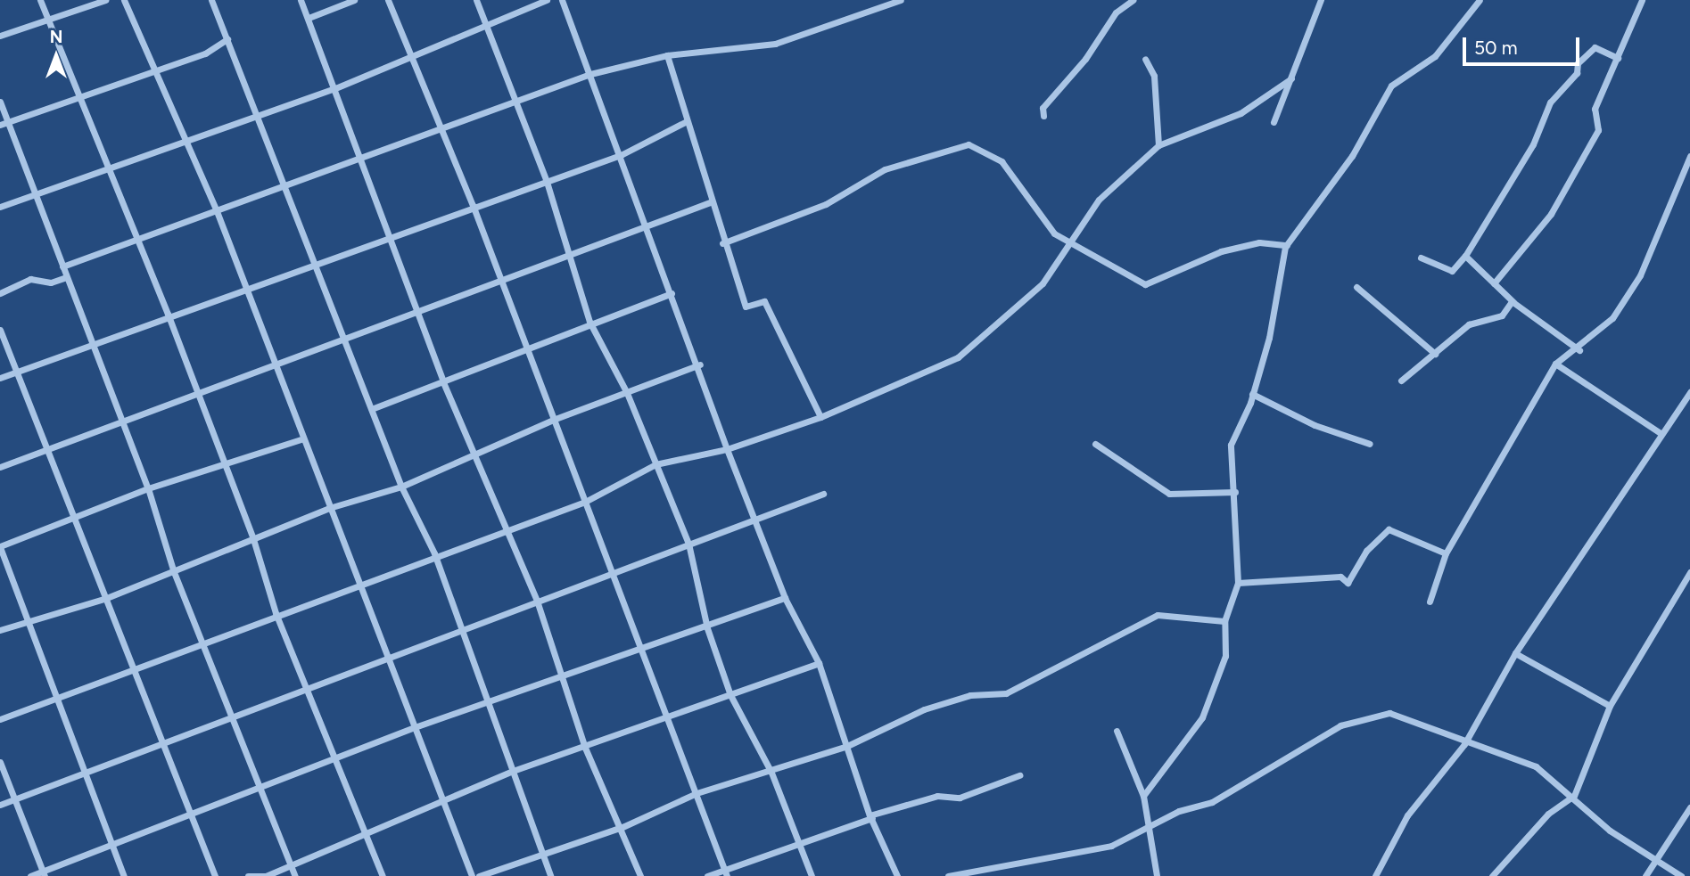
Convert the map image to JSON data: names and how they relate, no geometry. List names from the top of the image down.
{
  "scale_bar": "50 m",
  "north": "top"
}
